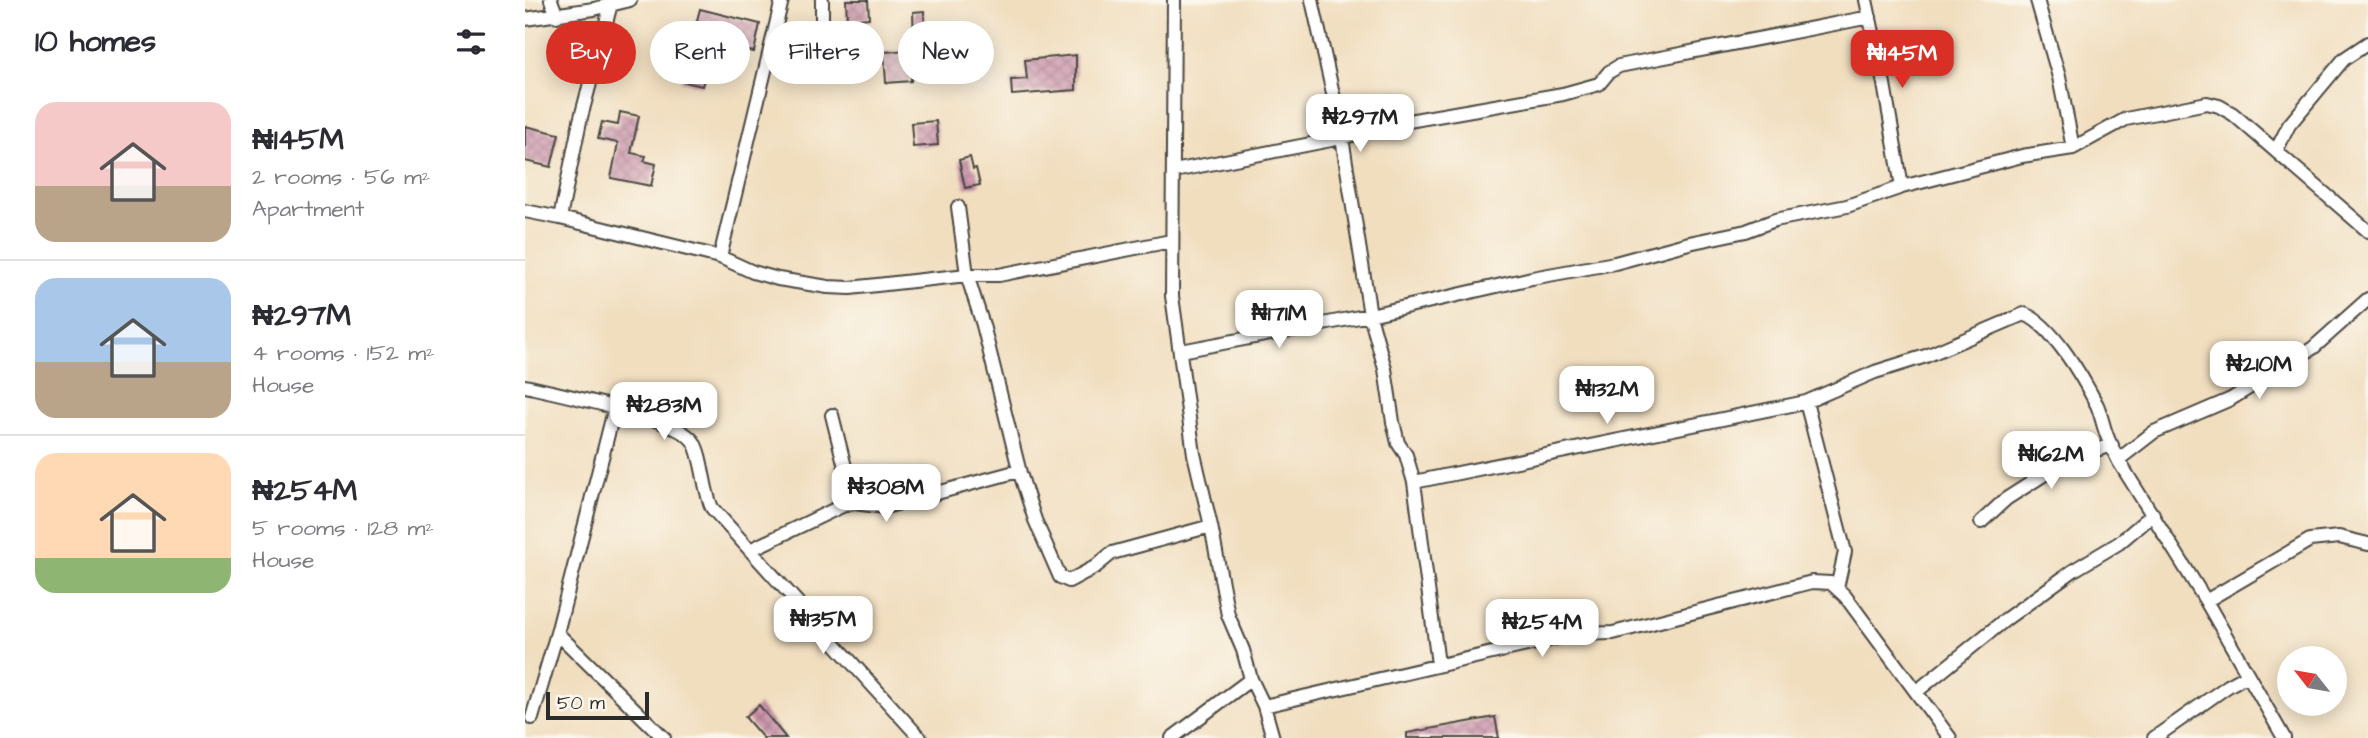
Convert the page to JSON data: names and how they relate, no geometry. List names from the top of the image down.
{
  "scale_bar": "50 m",
  "north": "top left",
  "page": {
    "heading": "10 homes",
    "chip": [
      "Buy",
      "Rent",
      "Filters",
      "New"
    ],
    "price": [
      "₦145M",
      "₦297M",
      "₦171M",
      "₦210M",
      "₦132M",
      "₦283M",
      "₦162M",
      "₦308M",
      "₦135M",
      "₦254M"
    ],
    "list": [
      {
        "name": "₦145M",
        "note": "2 rooms · 56 m² · Apartment"
      },
      {
        "name": "₦297M",
        "note": "4 rooms · 152 m² · House"
      },
      {
        "name": "₦254M",
        "note": "5 rooms · 128 m² · House"
      }
    ],
    "scale": "50 m"
  }
}
